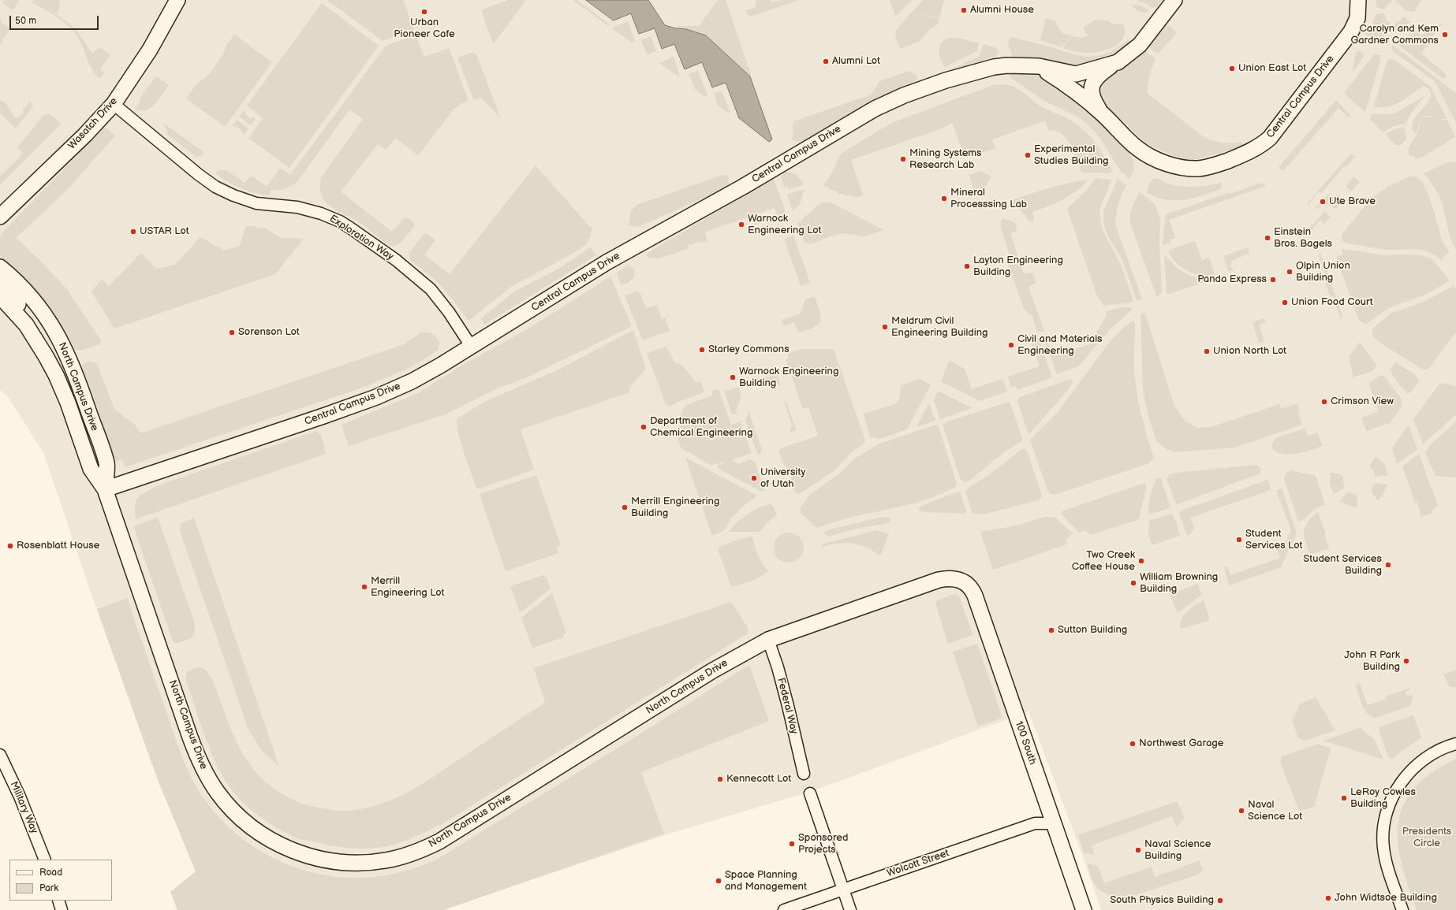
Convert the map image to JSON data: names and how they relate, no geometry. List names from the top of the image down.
{
  "streets": {
    "main road": [
      "Central Campus Drive",
      "Wasatch Drive",
      "North Campus Drive",
      "100 South"
    ],
    "street": [
      "Exploration Way",
      "Federal Way",
      "Military Way",
      "Wolcott Street"
    ]
  },
  "crossings": [
    ["Central Campus Drive", "Exploration Way"],
    ["Central Campus Drive", "North Campus Drive"],
    ["Wasatch Drive", "Exploration Way"],
    ["North Campus Drive", "Federal Way"],
    ["North Campus Drive", "100 South"],
    ["100 South", "Wolcott Street"]
  ],
  "parks": ["Presidents Circle"],
  "places": [
    "Alumni House",
    "Urban Pioneer Cafe",
    "Carolyn and Kem Gardner Commons",
    "Alumni Lot",
    "Union East Lot",
    "Experimental Studies Building",
    "Mining Systems Research Lab",
    "Mineral Processsing Lab",
    "Ute Brave",
    "Warnock Engineering Lot",
    "USTAR Lot",
    "Einstein Bros. Bagels",
    "Layton Engineering Building",
    "Olpin Union Building",
    "Panda Express",
    "Union Food Court",
    "Meldrum Civil Engineering Building",
    "Sorenson Lot",
    "Civil and Materials Engineering",
    "Starley Commons",
    "Union North Lot",
    "Warnock Engineering Building",
    "Crimson View",
    "Department of Chemical Engineering",
    "University of Utah",
    "Merrill Engineering Building",
    "Student Services Lot",
    "Rosenblatt House",
    "Two Creek Coffee House",
    "Student Services Building",
    "William Browning Building",
    "Merrill Engineering Lot",
    "Sutton Building",
    "John R Park Building",
    "Northwest Garage",
    "Kennecott Lot",
    "LeRoy Cowles Building",
    "Naval Science Lot",
    "Sponsored Projects",
    "Naval Science Building",
    "Space Planning and Management",
    "John Widtsoe Building",
    "South Physics Building"
  ],
  "legend": ["Road", "Park"],
  "scale_bar": "50 m"
}
